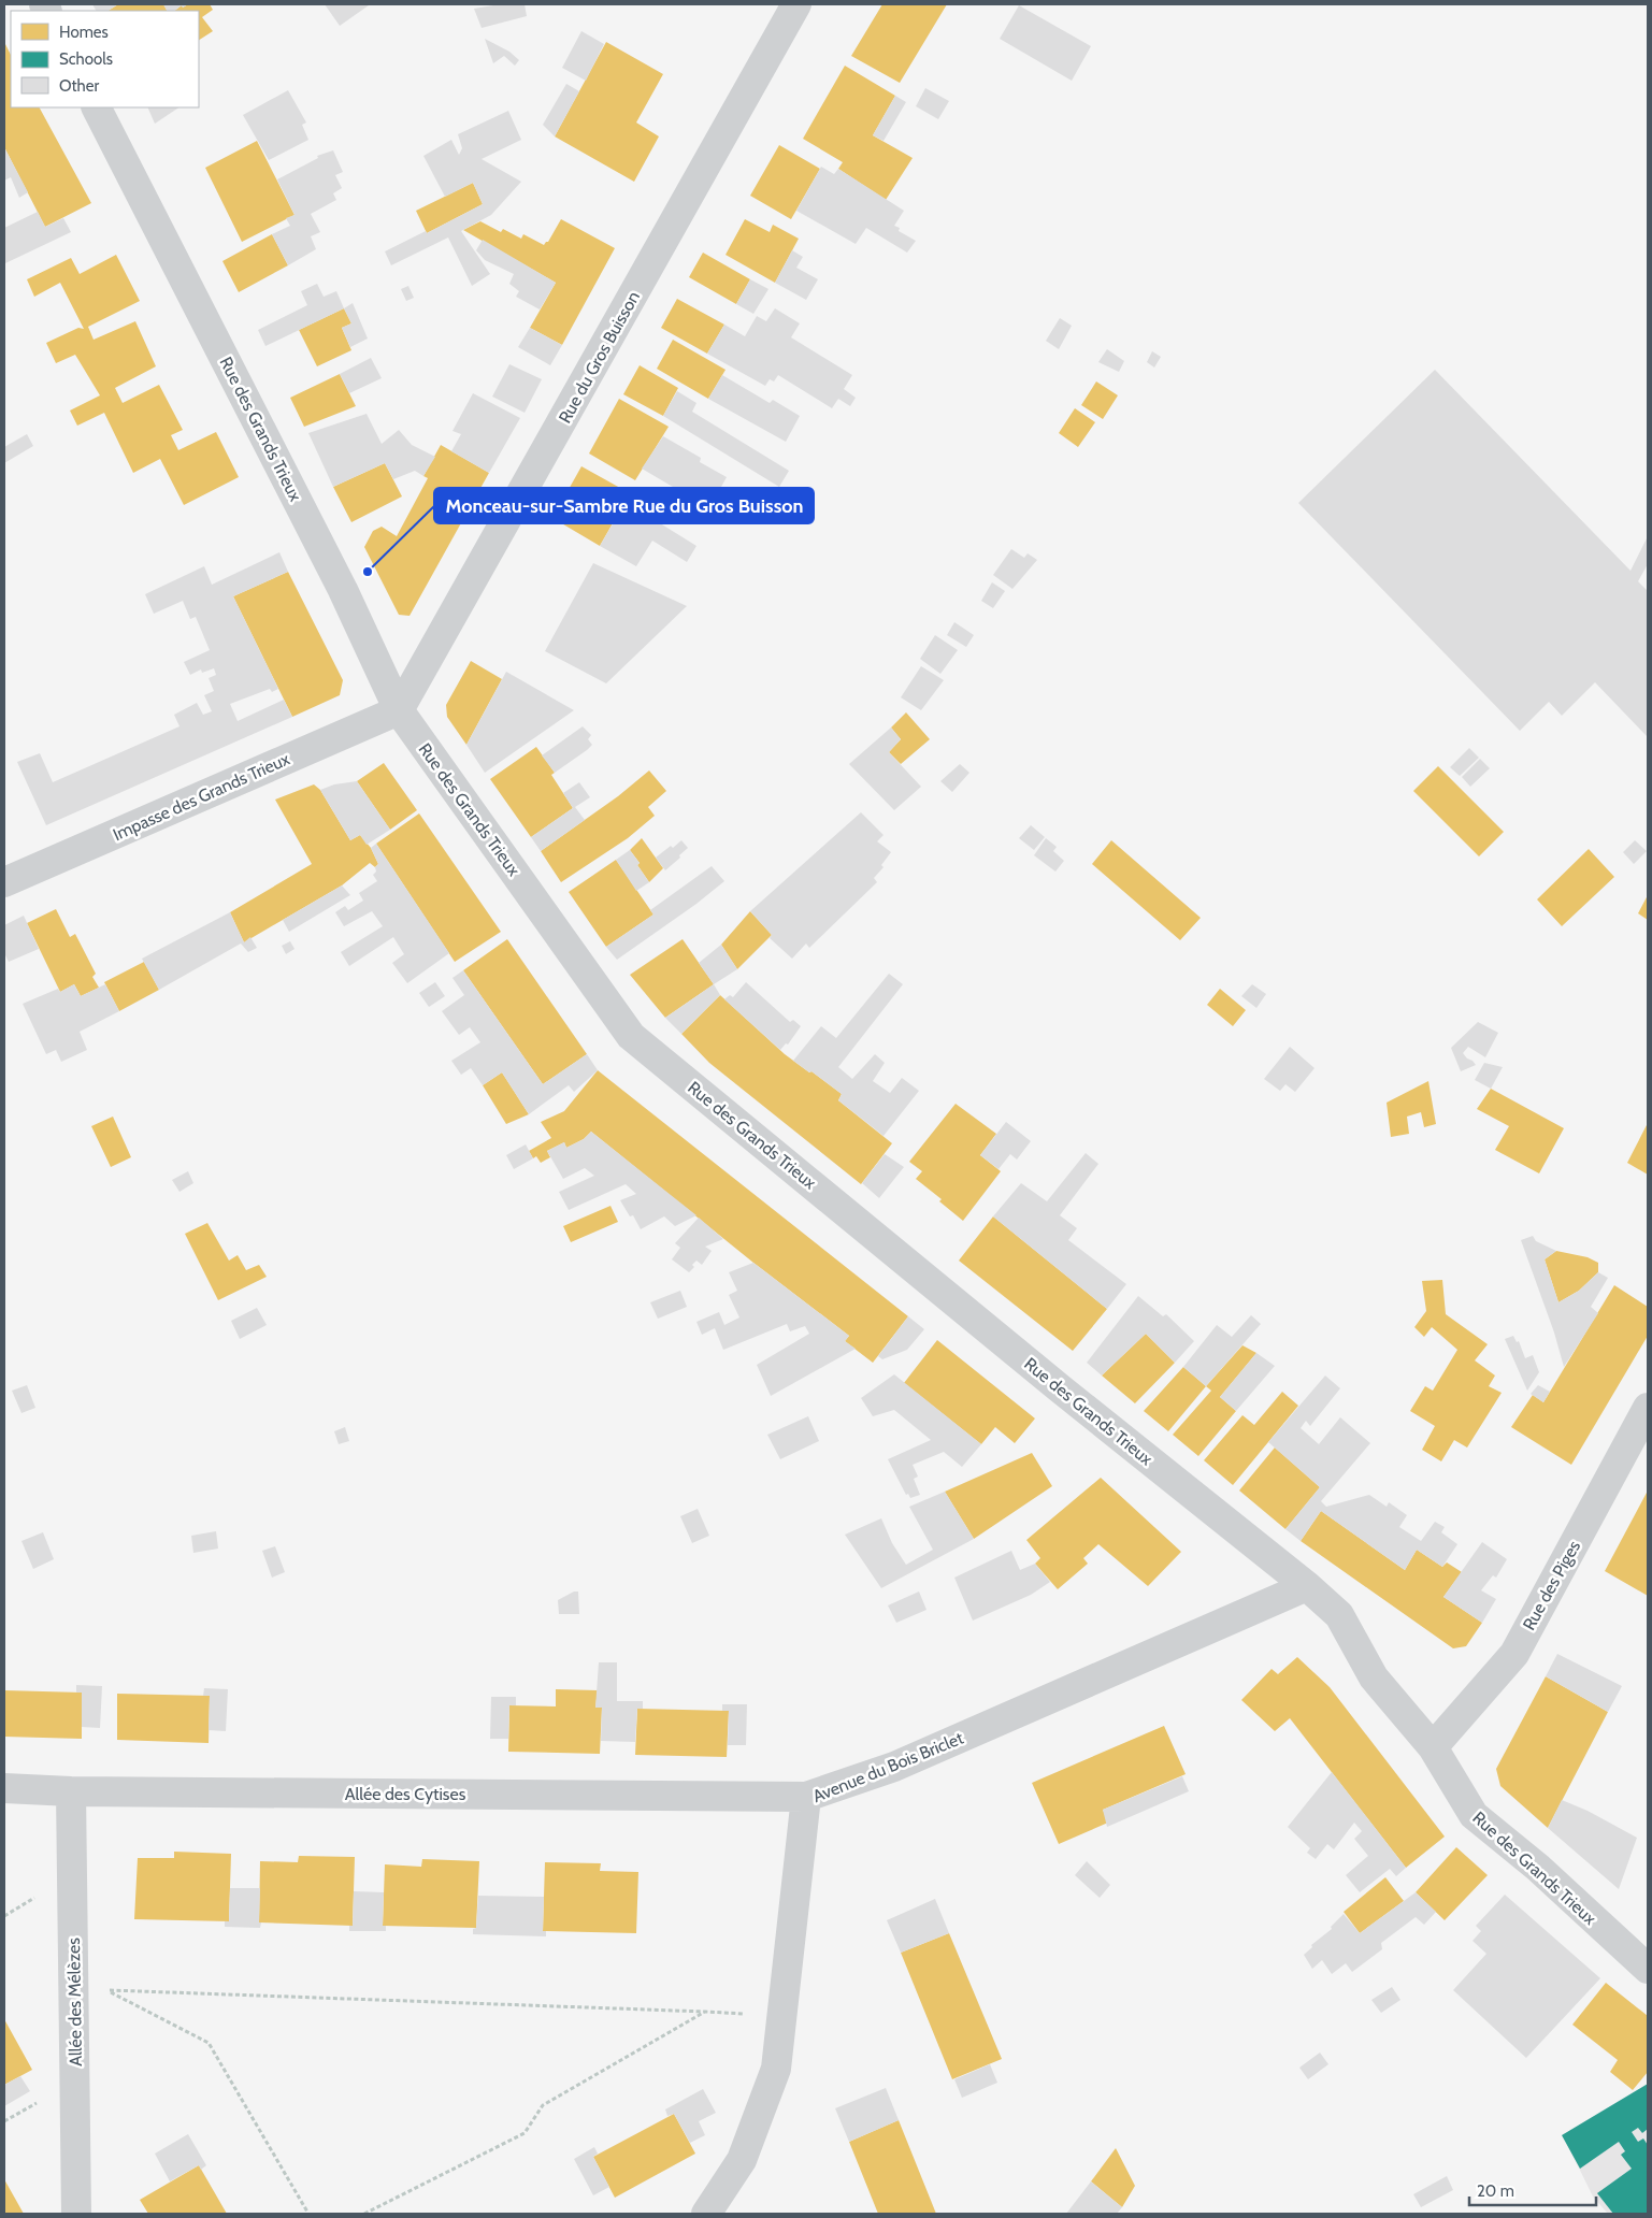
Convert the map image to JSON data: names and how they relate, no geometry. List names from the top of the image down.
{
  "streets": {
    "street": [
      "Rue du Gros Buisson",
      "Rue des Grands Trieux",
      "Impasse des Grands Trieux",
      "Rue des Piges",
      "Avenue du Bois Briclet",
      "Allée des Cytises",
      "Allée des Mélèzes"
    ]
  },
  "crossings": [
    ["Rue du Gros Buisson", "Rue des Grands Trieux"],
    ["Rue du Gros Buisson", "Impasse des Grands Trieux"],
    ["Rue des Grands Trieux", "Impasse des Grands Trieux"],
    ["Rue des Grands Trieux", "Rue des Piges"],
    ["Rue des Grands Trieux", "Avenue du Bois Briclet"],
    ["Avenue du Bois Briclet", "Allée des Cytises"],
    ["Allée des Cytises", "Allée des Mélèzes"]
  ],
  "places": ["Monceau-sur-Sambre Rue du Gros Buisson"],
  "legend": ["Homes", "Schools", "Other"],
  "scale_bar": "20 m"
}
